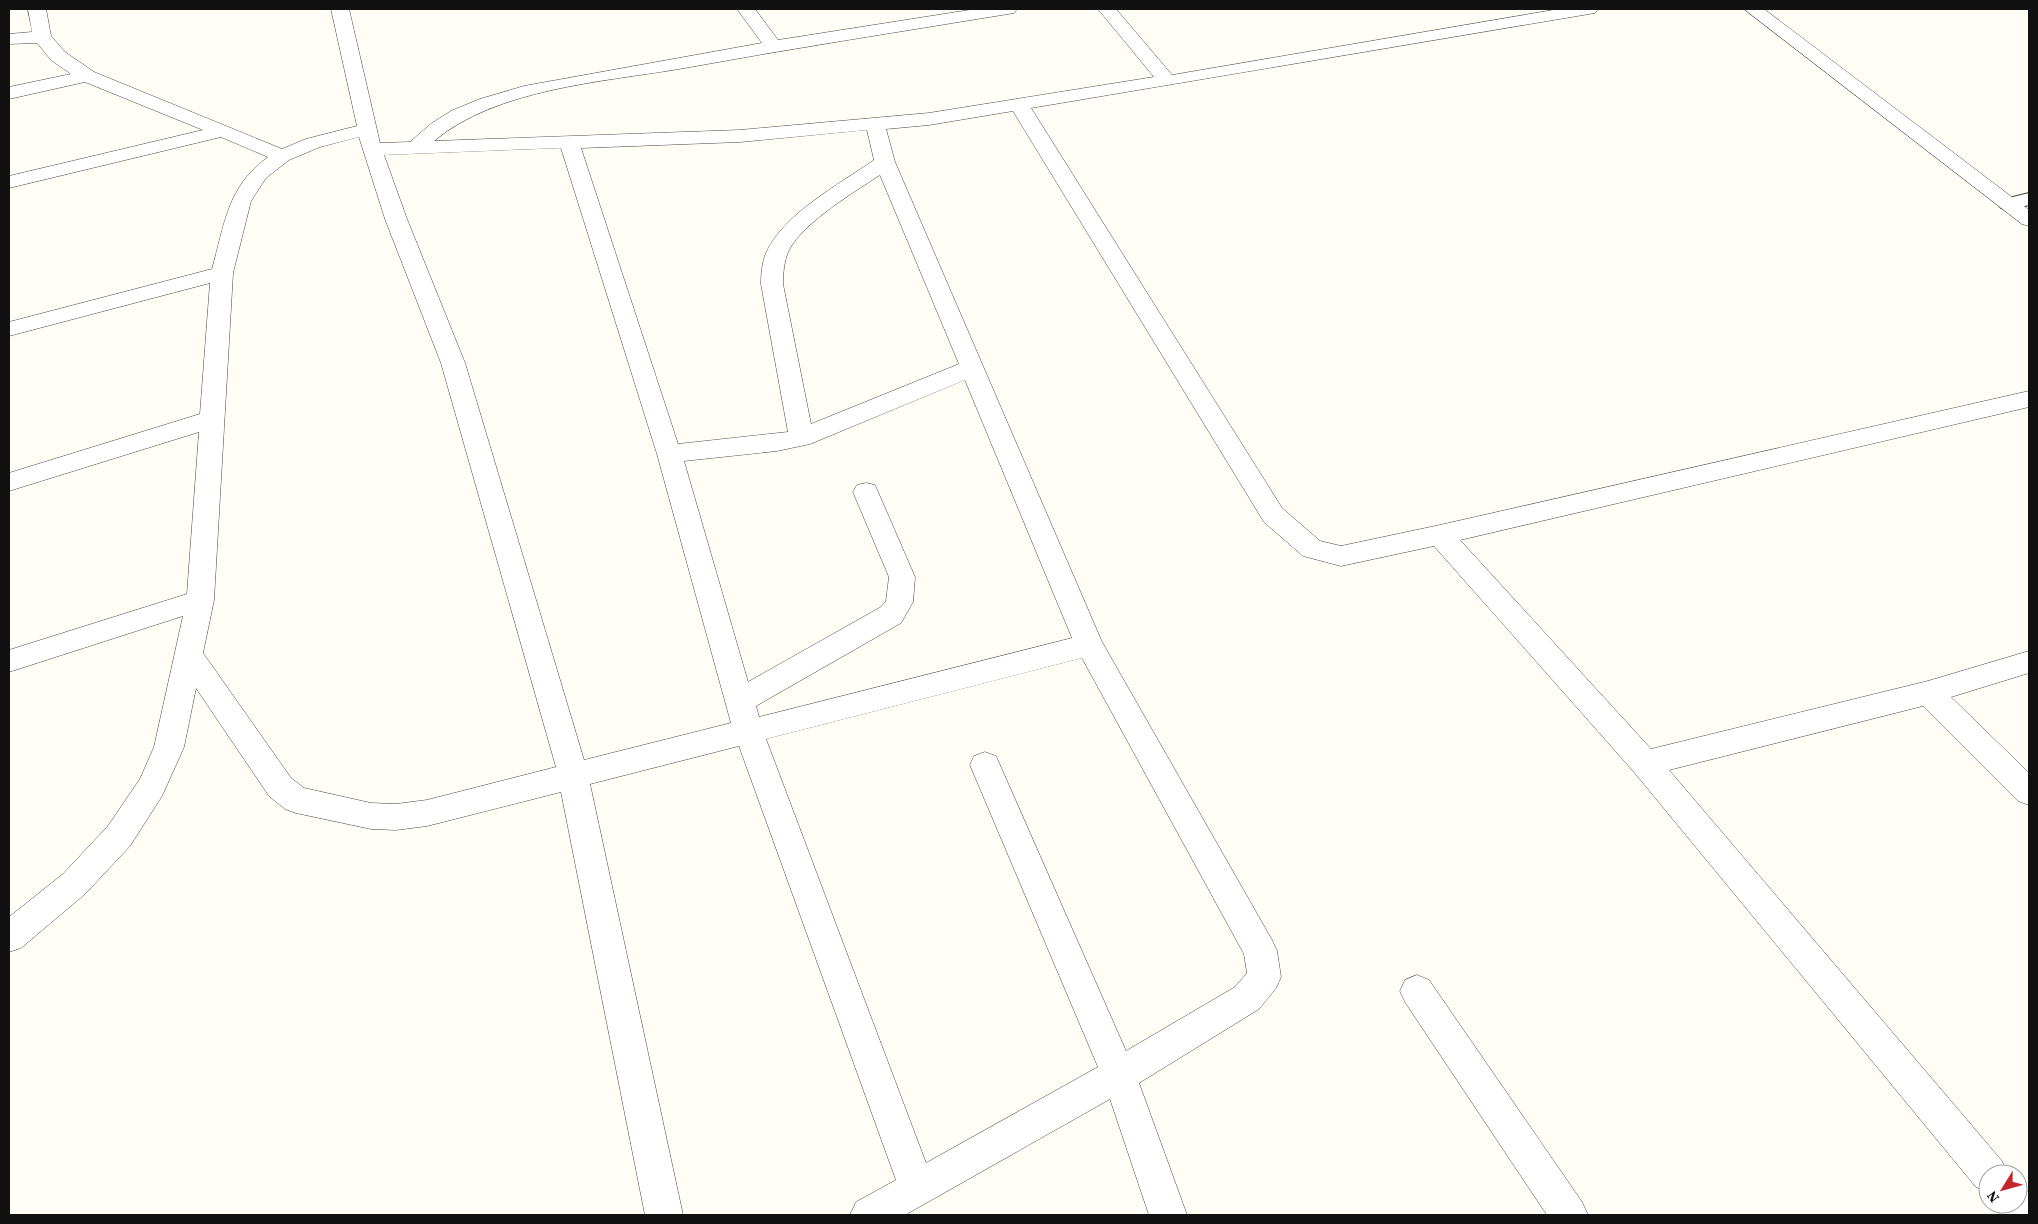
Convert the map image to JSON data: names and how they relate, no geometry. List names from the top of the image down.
{
  "north": "bottom left"
}
